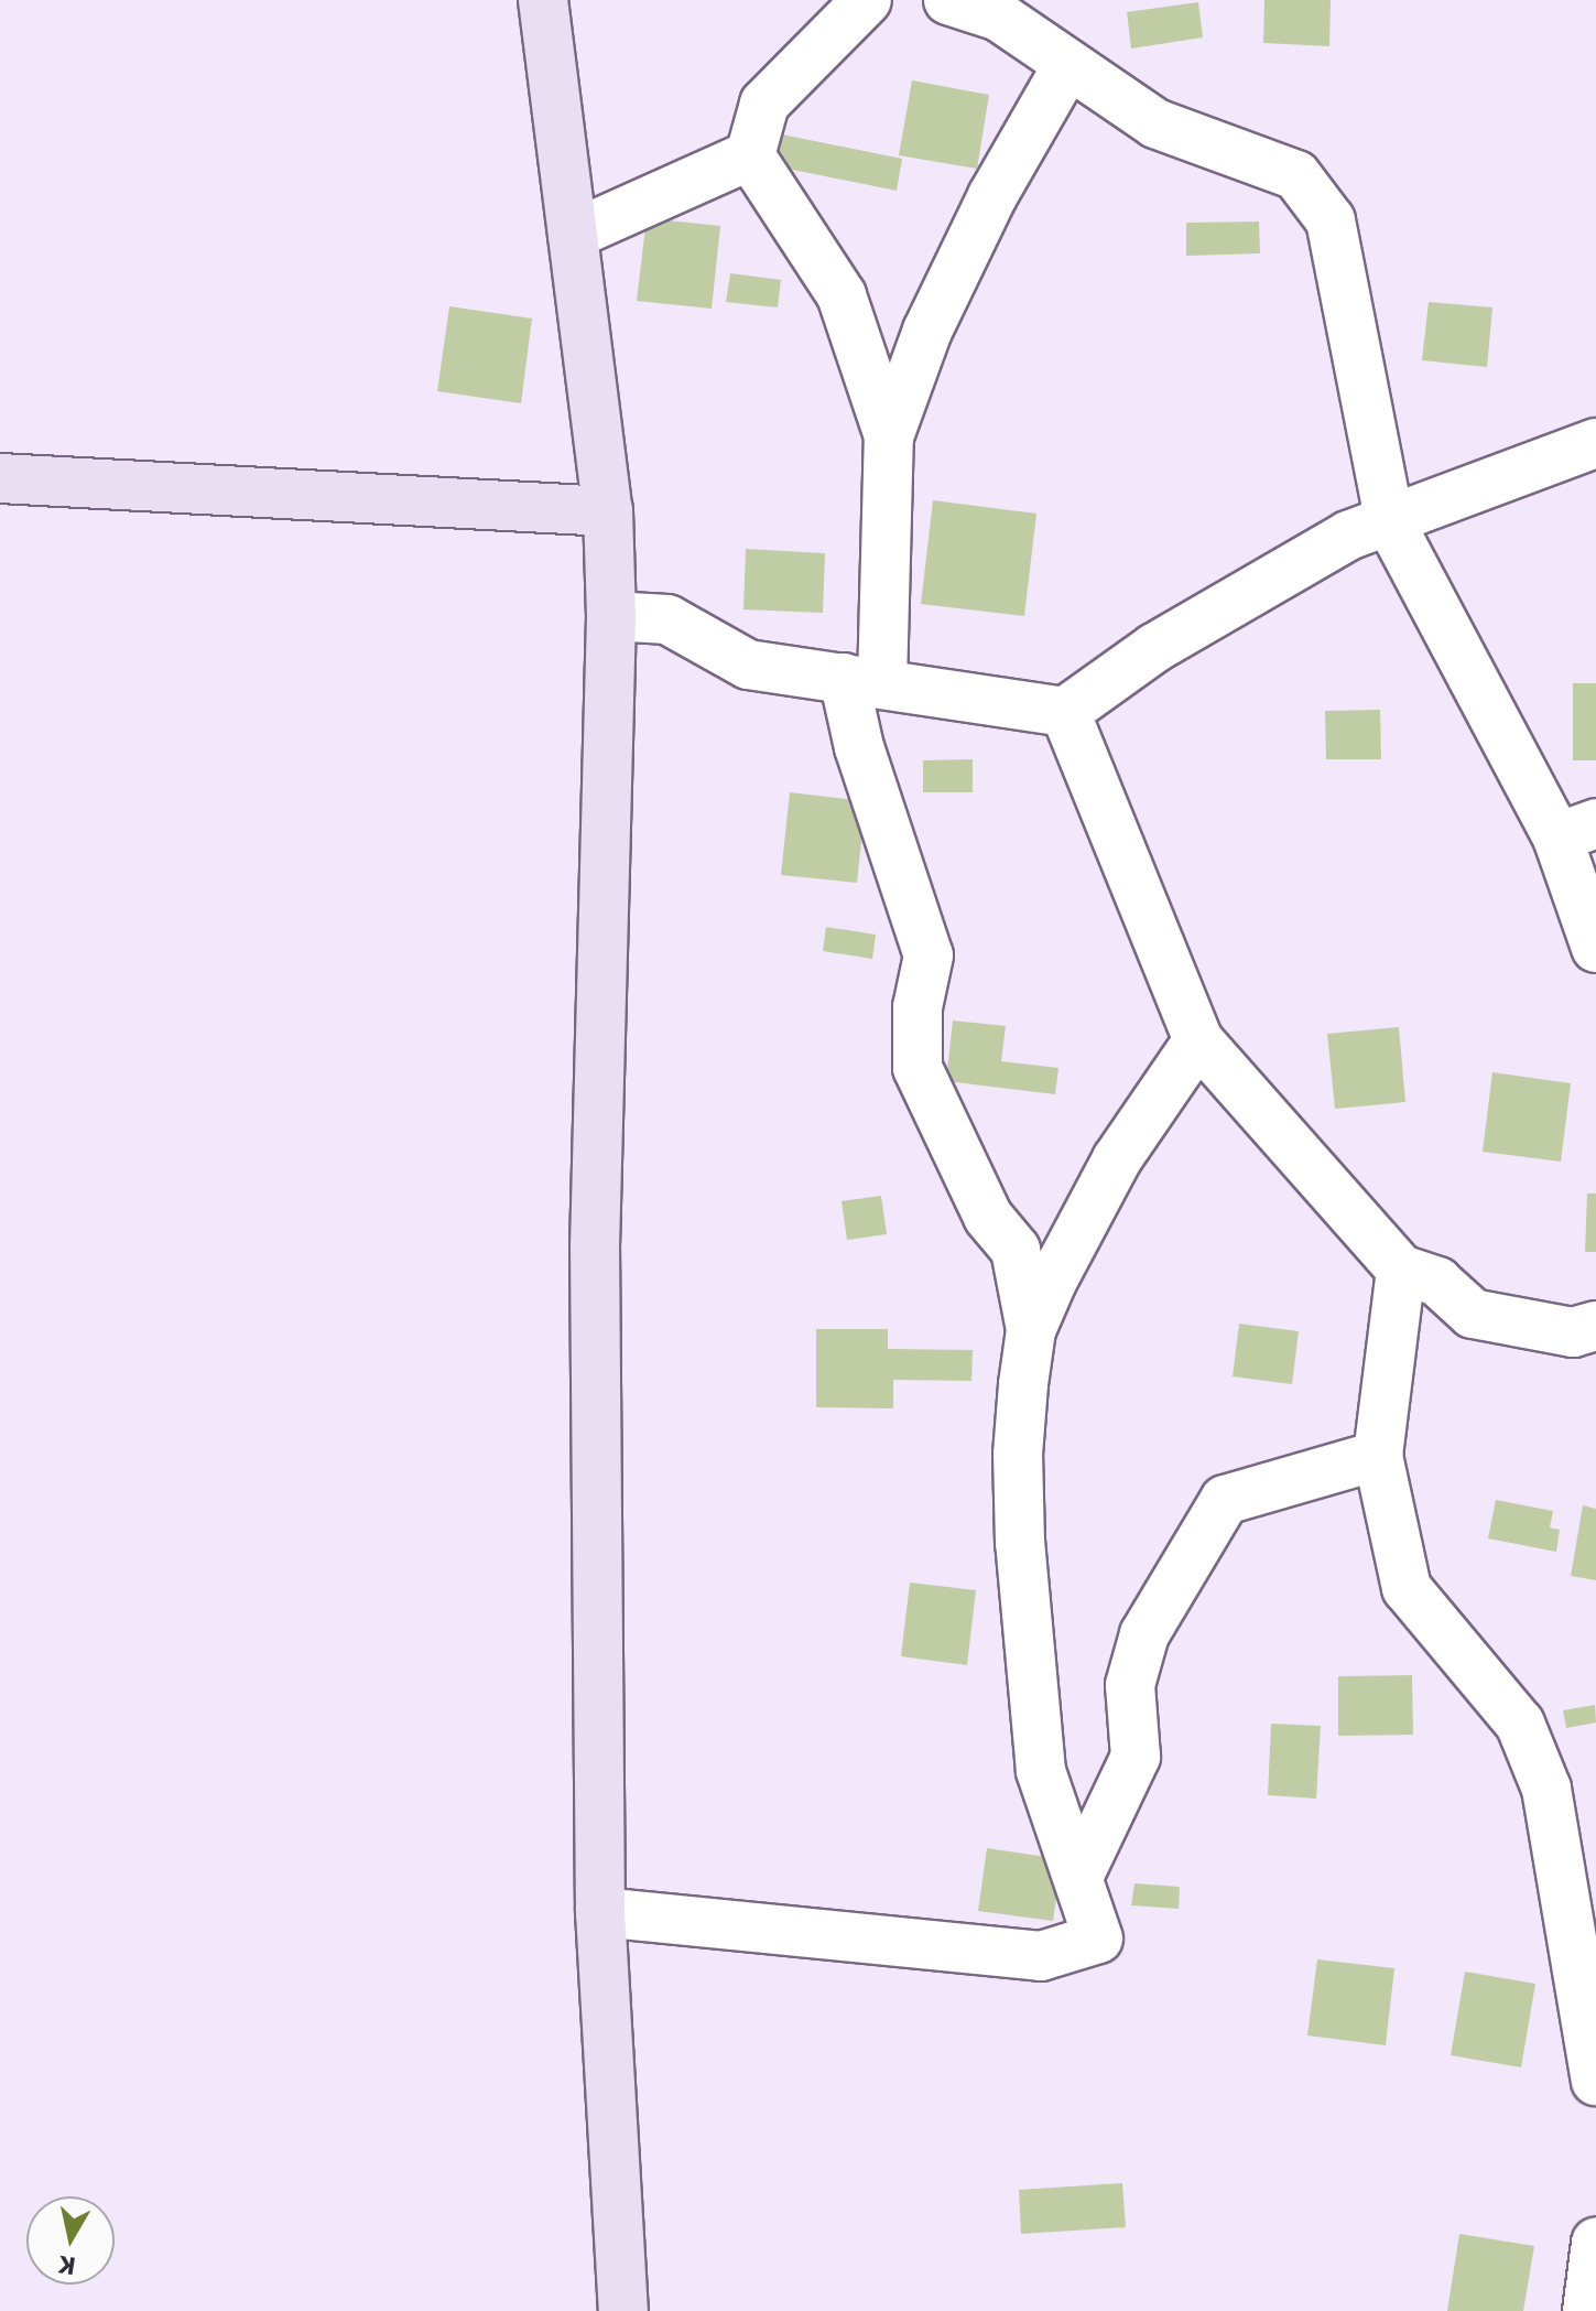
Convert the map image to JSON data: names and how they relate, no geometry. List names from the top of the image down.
{
  "north": "bottom"
}
